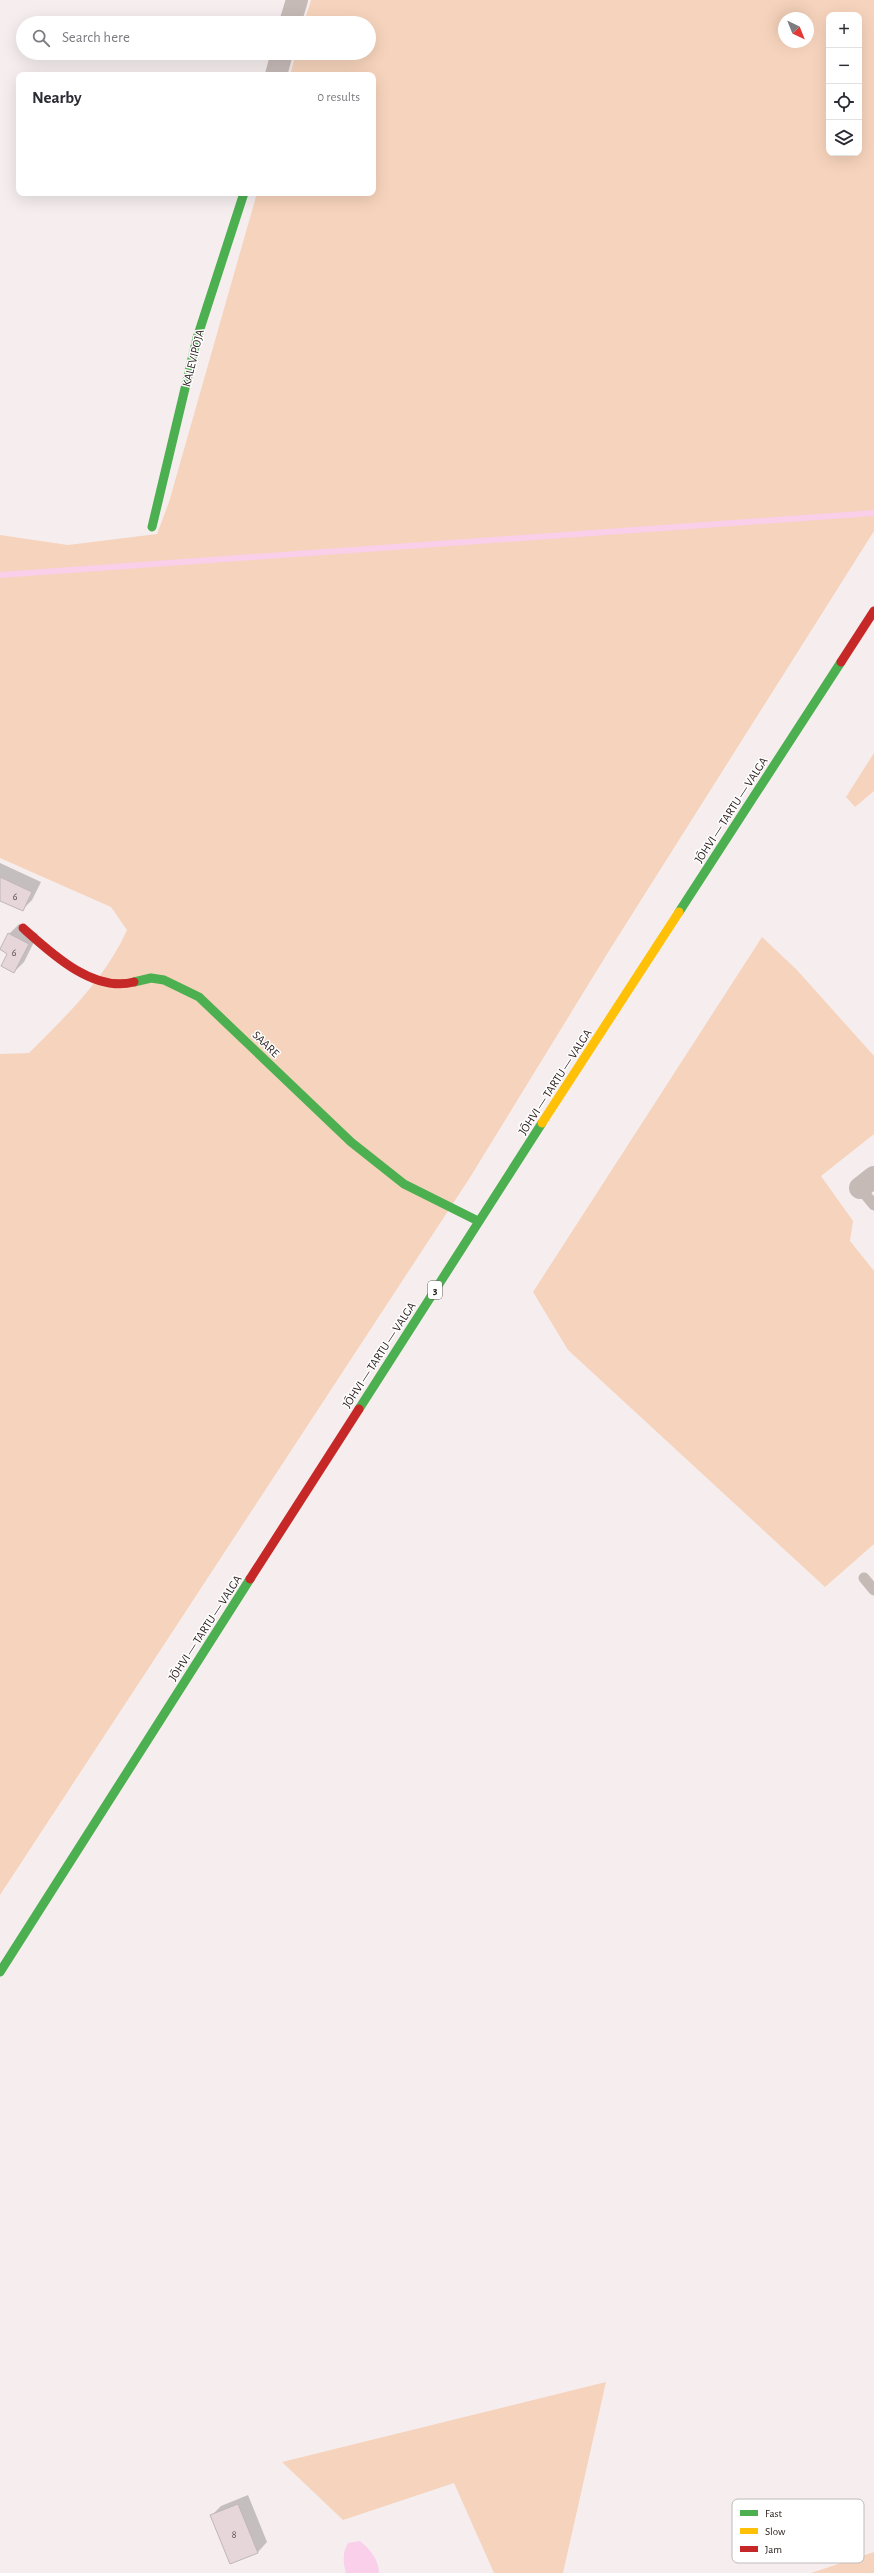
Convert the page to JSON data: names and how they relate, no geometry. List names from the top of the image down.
{
  "streets": {
    "main road": [
      "KALEVIPOJA",
      "JÕHVI — TARTU — VALGA",
      "SAARE",
      "3"
    ]
  },
  "crossings": [
    ["JÕHVI — TARTU — VALGA", "SAARE"]
  ],
  "house_numbers": ["6", "6", "8"],
  "legend": ["Fast", "Slow", "Jam"],
  "north": "bottom right",
  "page": {
    "map_buttons": ["+", "−"],
    "search": "Search here",
    "heading": ["Nearby", "0 results"]
  }
}
